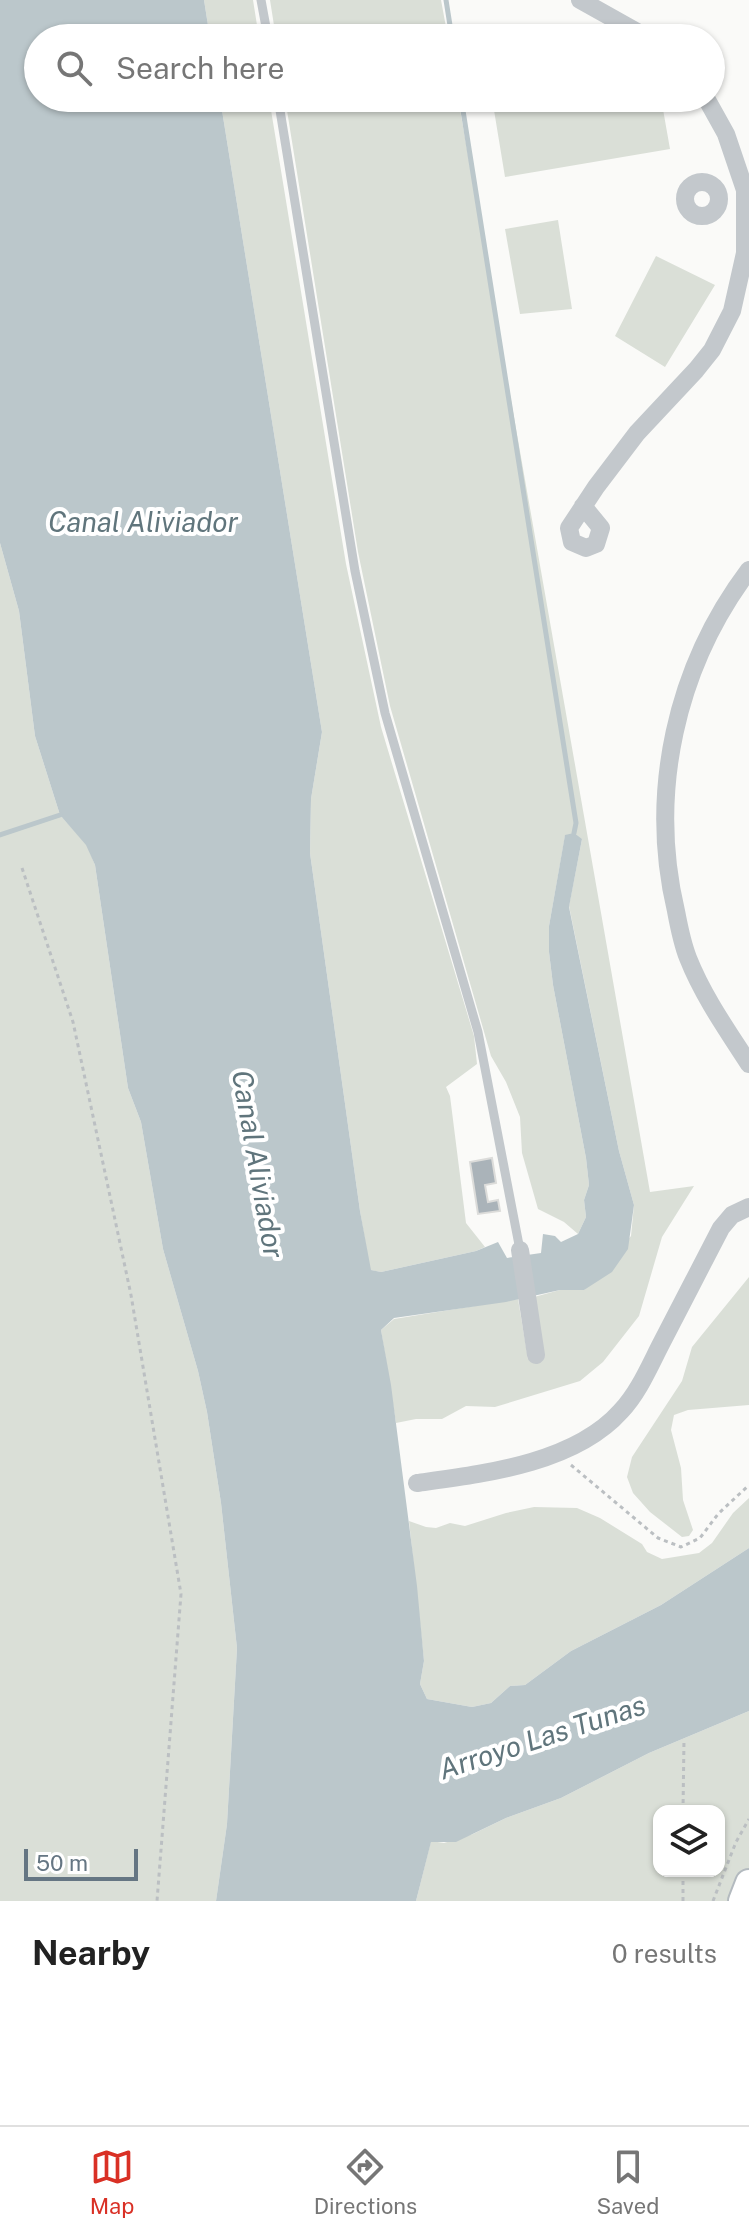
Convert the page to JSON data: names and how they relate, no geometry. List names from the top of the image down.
{
  "water": ["Canal Aliviador", "Arroyo Las Tunas"],
  "scale_bar": "50 m",
  "page": {
    "search": "Search here",
    "scale": "50 m",
    "heading": ["Nearby", "0 results"],
    "nav": ["Map", "Directions", "Saved"]
  }
}
